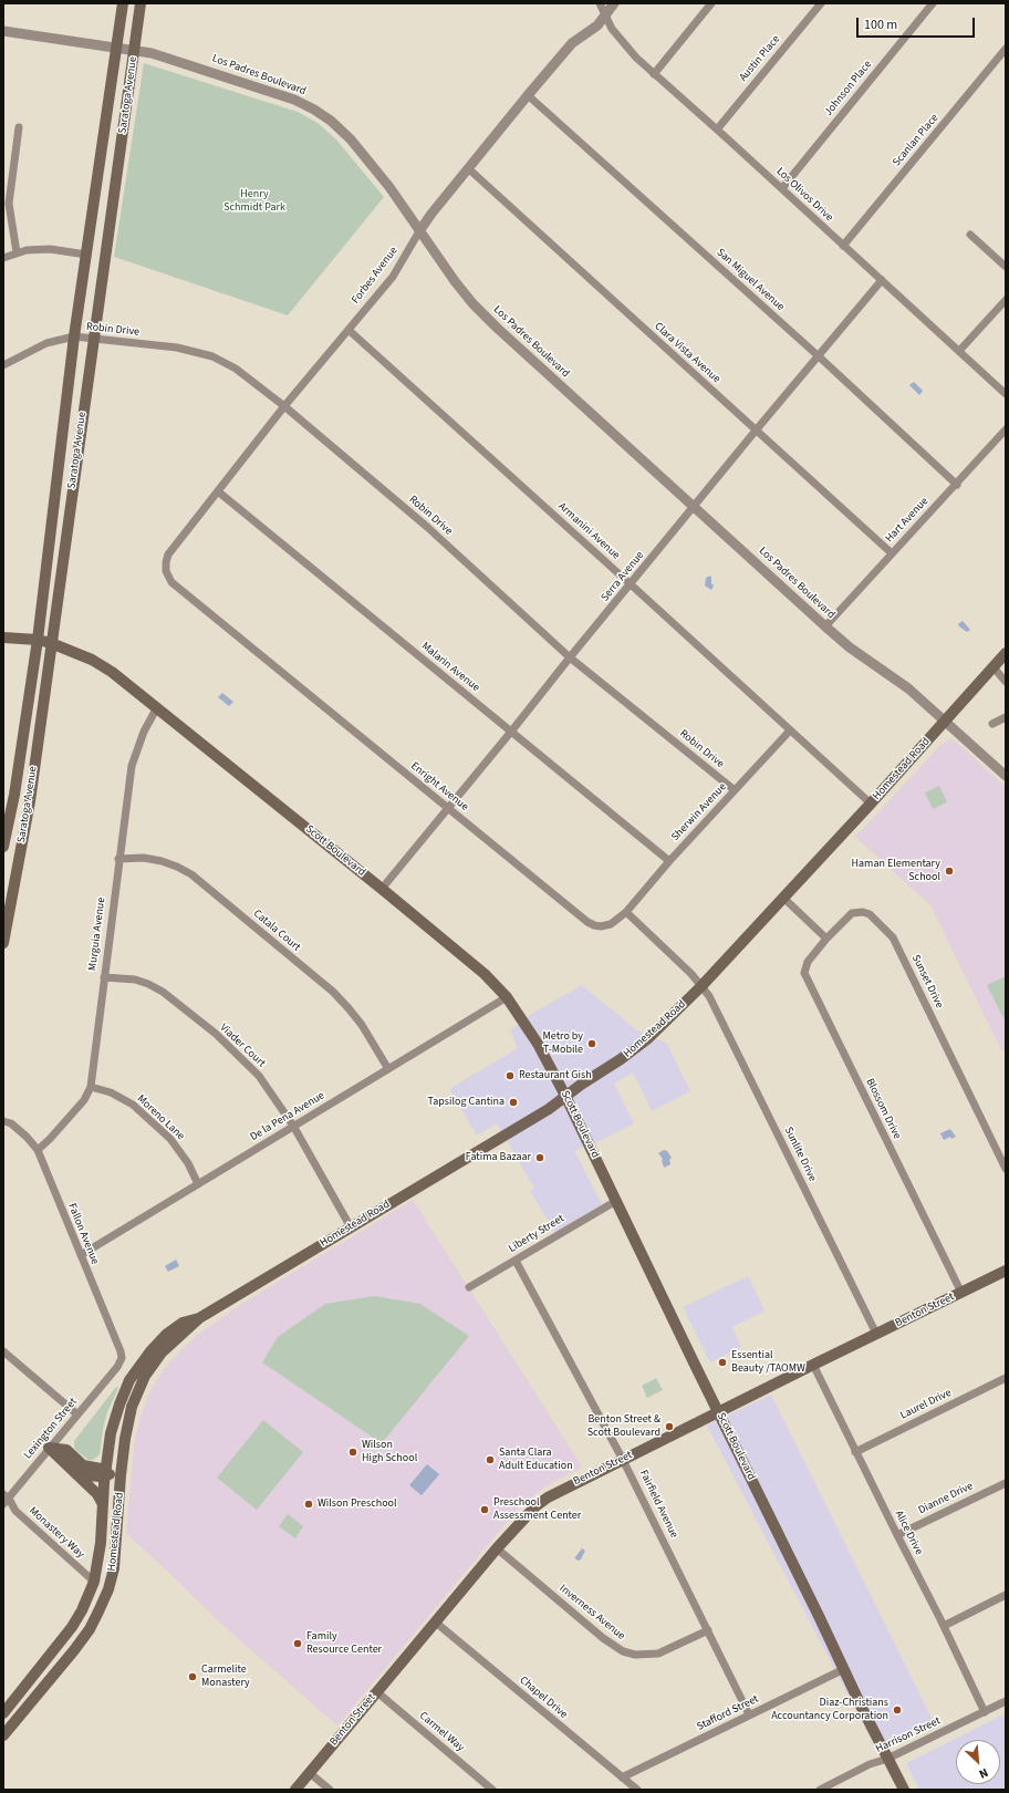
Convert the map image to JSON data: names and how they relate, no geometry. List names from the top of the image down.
{
  "streets": {
    "main road": [
      "Saratoga Avenue",
      "Homestead Road",
      "Scott Boulevard",
      "Benton Street"
    ],
    "street": [
      "Austin Place",
      "Los Padres Boulevard",
      "Johnson Place",
      "Scanlan Place",
      "Los Olivos Drive",
      "Forbes Avenue",
      "San Miguel Avenue",
      "Robin Drive",
      "Clara Vista Avenue",
      "Hart Avenue",
      "Armanini Avenue",
      "Serra Avenue",
      "Malarin Avenue",
      "Enright Avenue",
      "Sherwin Avenue",
      "Catala Court",
      "Murguia Avenue",
      "Sunset Drive",
      "Viader Court",
      "Blossom Drive",
      "De la Pena Avenue",
      "Moreno Lane",
      "Sunlite Drive",
      "Fallon Avenue",
      "Liberty Street",
      "Laurel Drive",
      "Lexington Street",
      "Dianne Drive",
      "Fairfield Avenue",
      "Monastery Way",
      "Alice Drive",
      "Inverness Avenue",
      "Chapel Drive",
      "Stafford Street",
      "Carmel Way",
      "Harrison Street"
    ]
  },
  "crossings": [
    ["Austin Place", "Los Olivos Drive"],
    ["Los Padres Boulevard", "Saratoga Avenue"],
    ["Los Padres Boulevard", "Forbes Avenue"],
    ["Los Padres Boulevard", "Hart Avenue"],
    ["Los Padres Boulevard", "Serra Avenue"],
    ["Los Padres Boulevard", "Homestead Road"],
    ["Johnson Place", "Los Olivos Drive"],
    ["Saratoga Avenue", "Robin Drive"],
    ["Saratoga Avenue", "Scott Boulevard"],
    ["Scanlan Place", "Los Olivos Drive"],
    ["Los Olivos Drive", "Forbes Avenue"],
    ["Los Olivos Drive", "Serra Avenue"],
    ["Forbes Avenue", "San Miguel Avenue"],
    ["Forbes Avenue", "Robin Drive"],
    ["Forbes Avenue", "Clara Vista Avenue"],
    ["Forbes Avenue", "Armanini Avenue"],
    ["Forbes Avenue", "Malarin Avenue"],
    ["Forbes Avenue", "Enright Avenue"],
    ["San Miguel Avenue", "Hart Avenue"],
    ["San Miguel Avenue", "Serra Avenue"],
    ["Robin Drive", "Serra Avenue"],
    ["Robin Drive", "Sherwin Avenue"],
    ["Clara Vista Avenue", "Hart Avenue"],
    ["Clara Vista Avenue", "Serra Avenue"],
    ["Armanini Avenue", "Serra Avenue"],
    ["Armanini Avenue", "Homestead Road"],
    ["Armanini Avenue", "Sherwin Avenue"],
    ["Serra Avenue", "Malarin Avenue"],
    ["Serra Avenue", "Enright Avenue"],
    ["Serra Avenue", "Scott Boulevard"],
    ["Malarin Avenue", "Sherwin Avenue"],
    ["Homestead Road", "Scott Boulevard"],
    ["Homestead Road", "Viader Court"],
    ["Homestead Road", "Sunlite Drive"],
    ["Homestead Road", "Monastery Way"],
    ["Enright Avenue", "Sherwin Avenue"],
    ["Scott Boulevard", "Murguia Avenue"],
    ["Scott Boulevard", "De la Pena Avenue"],
    ["Scott Boulevard", "Liberty Street"],
    ["Scott Boulevard", "Benton Street"],
    ["Scott Boulevard", "Stafford Street"],
    ["Scott Boulevard", "Harrison Street"],
    ["Catala Court", "Murguia Avenue"],
    ["Catala Court", "De la Pena Avenue"],
    ["Murguia Avenue", "Viader Court"],
    ["Murguia Avenue", "Moreno Lane"],
    ["Murguia Avenue", "Fallon Avenue"],
    ["Sunset Drive", "Blossom Drive"],
    ["Viader Court", "De la Pena Avenue"],
    ["Blossom Drive", "Benton Street"],
    ["De la Pena Avenue", "Moreno Lane"],
    ["De la Pena Avenue", "Fallon Avenue"],
    ["Sunlite Drive", "Benton Street"],
    ["Fallon Avenue", "Lexington Street"],
    ["Liberty Street", "Fairfield Avenue"],
    ["Benton Street", "Fairfield Avenue"],
    ["Benton Street", "Alice Drive"],
    ["Benton Street", "Inverness Avenue"],
    ["Benton Street", "Chapel Drive"],
    ["Benton Street", "Carmel Way"],
    ["Laurel Drive", "Alice Drive"],
    ["Lexington Street", "Monastery Way"],
    ["Dianne Drive", "Alice Drive"],
    ["Fairfield Avenue", "Inverness Avenue"],
    ["Fairfield Avenue", "Stafford Street"],
    ["Alice Drive", "Harrison Street"],
    ["Chapel Drive", "Stafford Street"]
  ],
  "parks": ["Henry Schmidt Park"],
  "places": [
    "Haman Elementary School",
    "Metro by T-Mobile",
    "Restaurant Gish",
    "Tapsilog Cantina",
    "Fatima Bazaar",
    "Essential Beauty /TAOMW",
    "Benton Street & Scott Boulevard",
    "Wilson High School",
    "Santa Clara Adult Education",
    "Wilson Preschool",
    "Preschool Assessment Center",
    "Family Resource Center",
    "Carmelite Monastery",
    "Diaz-Christians Accountancy Corporation"
  ],
  "scale_bar": "100 m",
  "north": "bottom right"
}
